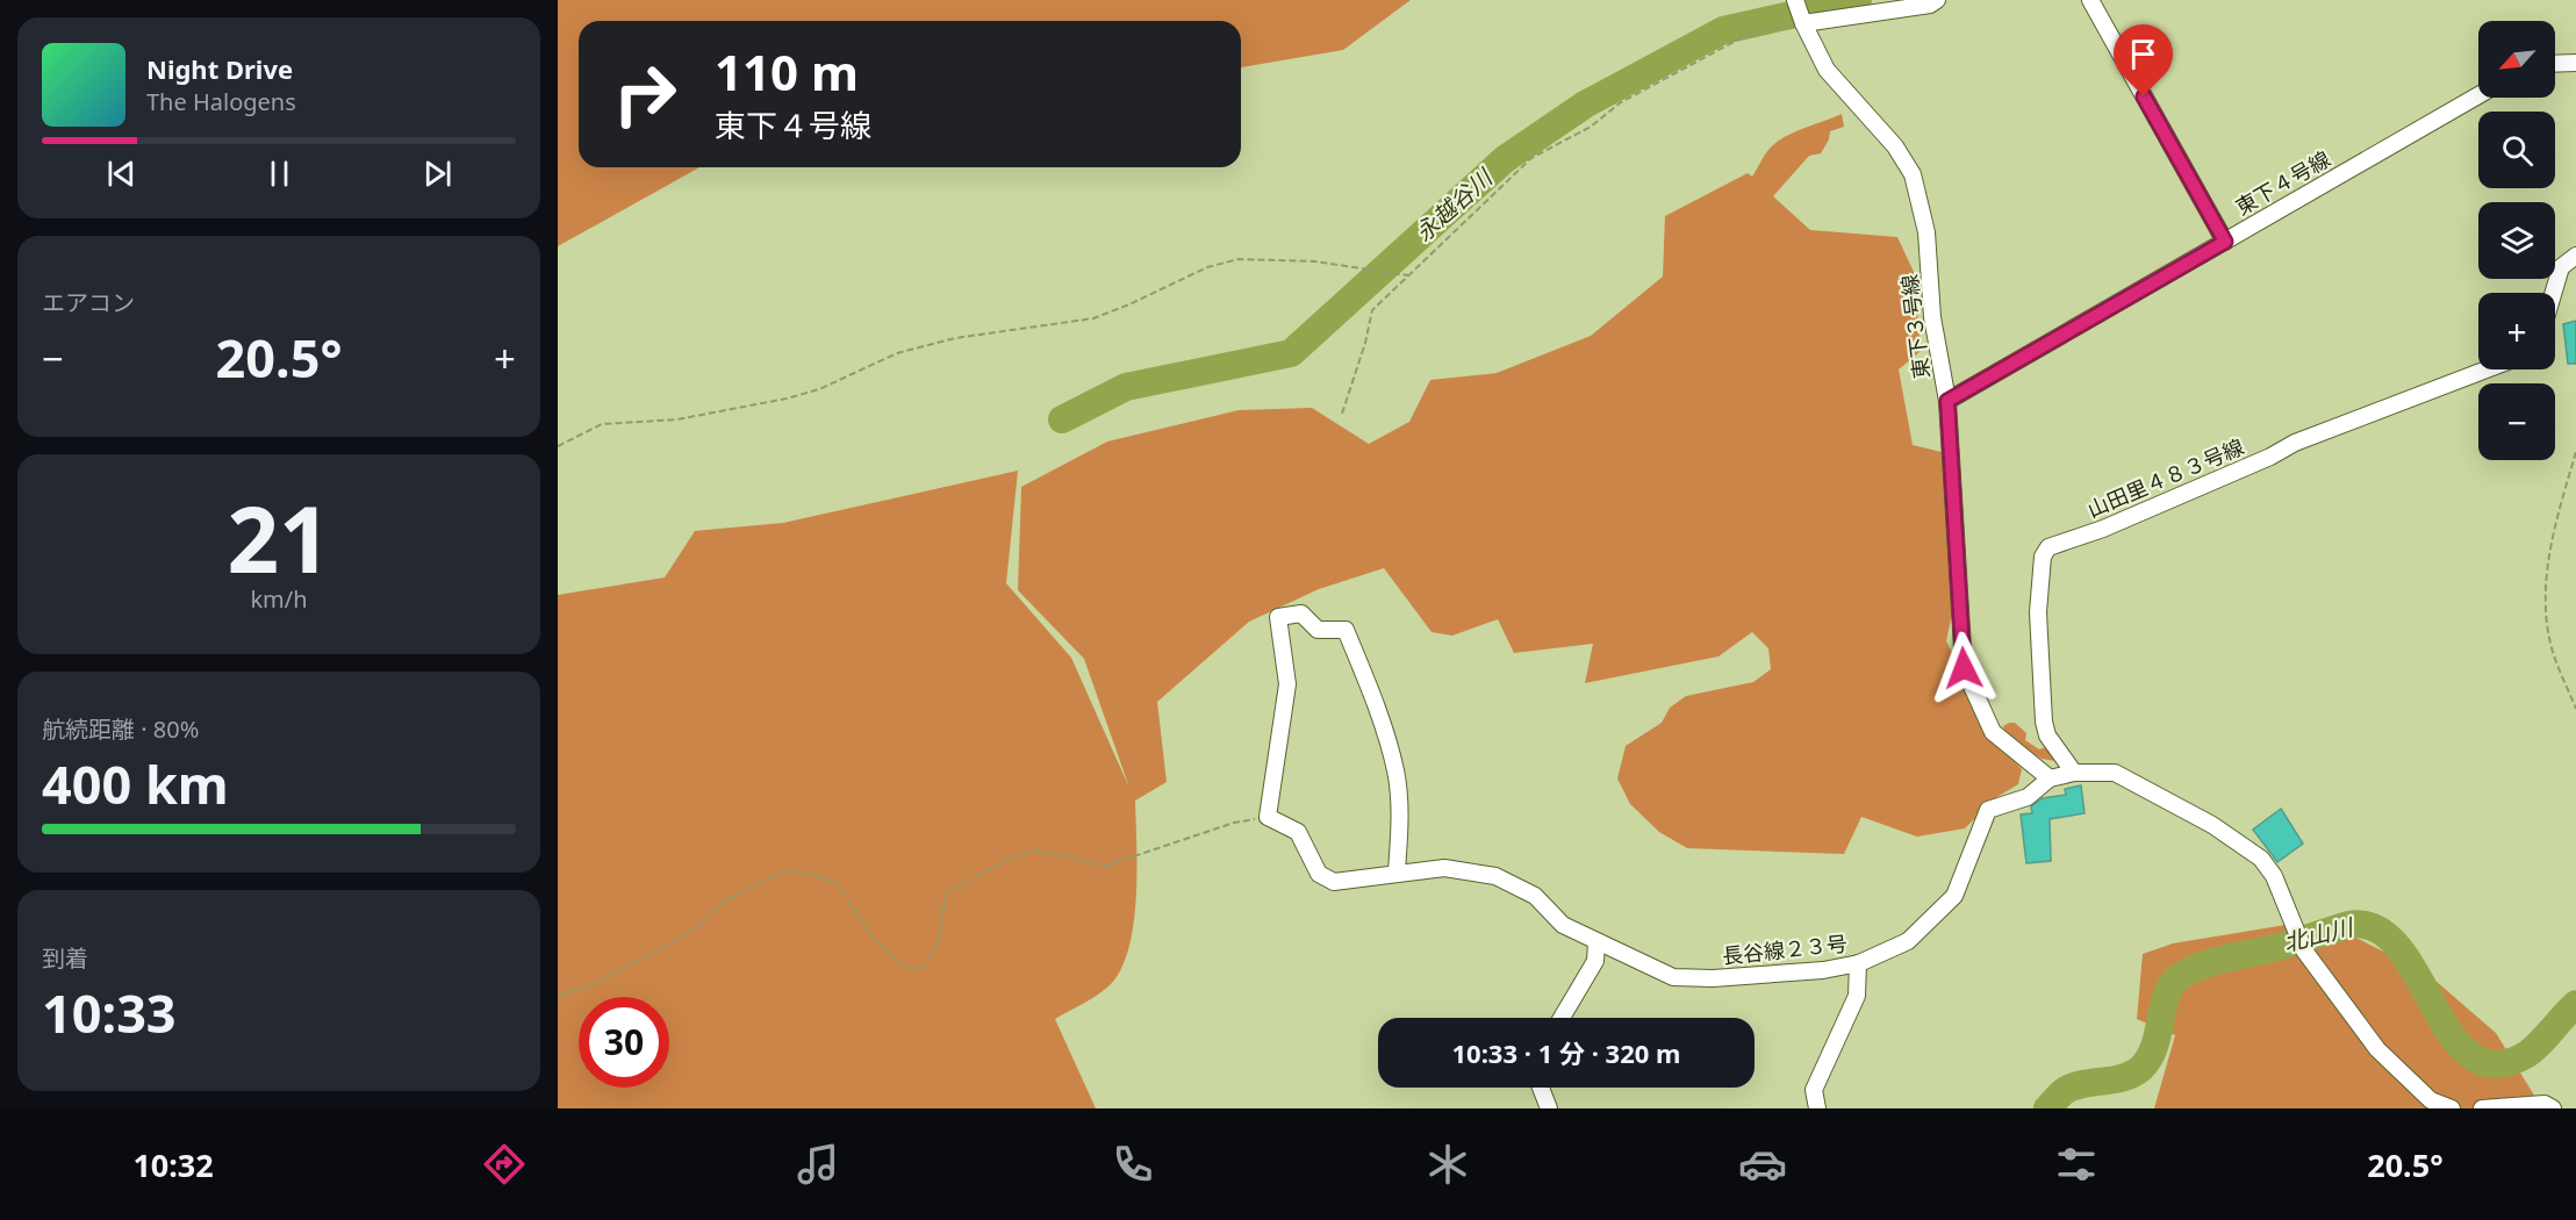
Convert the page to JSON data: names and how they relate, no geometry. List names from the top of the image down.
{
  "streets": {
    "street": [
      "東下４号線",
      "東下３号線",
      "山田里４８３号線",
      "長谷線２３号"
    ]
  },
  "crossings": [
    ["東下４号線", "東下３号線"],
    ["東下３号線", "長谷線２３号"],
    ["山田里４８３号線", "長谷線２３号"]
  ],
  "water": ["永越谷川", "北山川"],
  "north": "bottom left",
  "page": {
    "map_buttons": ["+", "−"],
    "turn": ["110 m", "東下４号線"],
    "song": ["Night Drive", "The Halogens"],
    "tile": [
      "エアコン",
      ["21", "km/h"],
      ["航続距離 · 80%", "400 km"],
      ["到着", "10:33"]
    ],
    "heat": ["−", "20.5°", "+"],
    "limit": "30",
    "trip": "10:33 · 1 分 · 320 m",
    "tabs": ["10:32", "20.5°"]
  }
}
